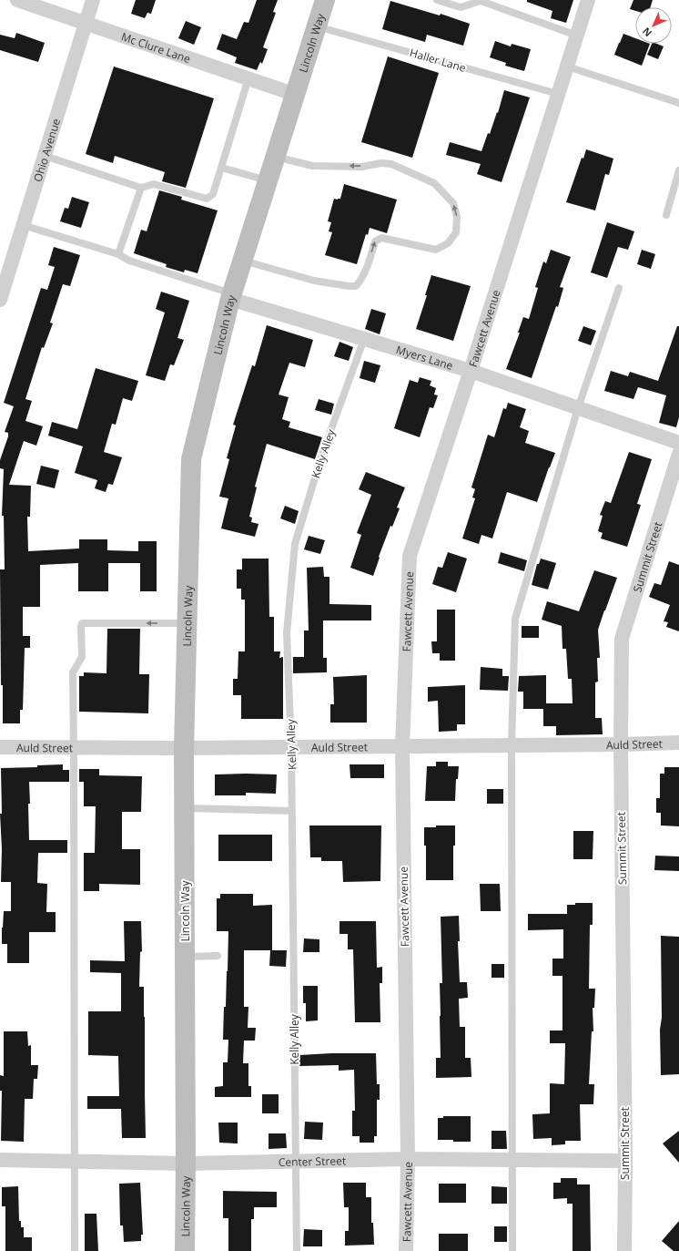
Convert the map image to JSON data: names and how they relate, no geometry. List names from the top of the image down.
{
  "streets": {
    "main road": ["Lincoln Way"],
    "street": [
      "Mc Clure Lane",
      "Ohio Avenue",
      "Fawcett Avenue",
      "Myers Lane",
      "Summit Street",
      "Auld Street",
      "Center Street"
    ],
    "lane": ["Haller Lane", "Kelly Alley"]
  },
  "crossings": [
    ["Lincoln Way", "Mc Clure Lane"],
    ["Lincoln Way", "Haller Lane"],
    ["Lincoln Way", "Myers Lane"],
    ["Lincoln Way", "Auld Street"],
    ["Lincoln Way", "Center Street"],
    ["Mc Clure Lane", "Ohio Avenue"],
    ["Haller Lane", "Fawcett Avenue"],
    ["Fawcett Avenue", "Myers Lane"],
    ["Fawcett Avenue", "Auld Street"],
    ["Fawcett Avenue", "Center Street"],
    ["Myers Lane", "Kelly Alley"],
    ["Kelly Alley", "Auld Street"],
    ["Kelly Alley", "Center Street"],
    ["Summit Street", "Auld Street"],
    ["Summit Street", "Center Street"]
  ],
  "north": "bottom left"
}
